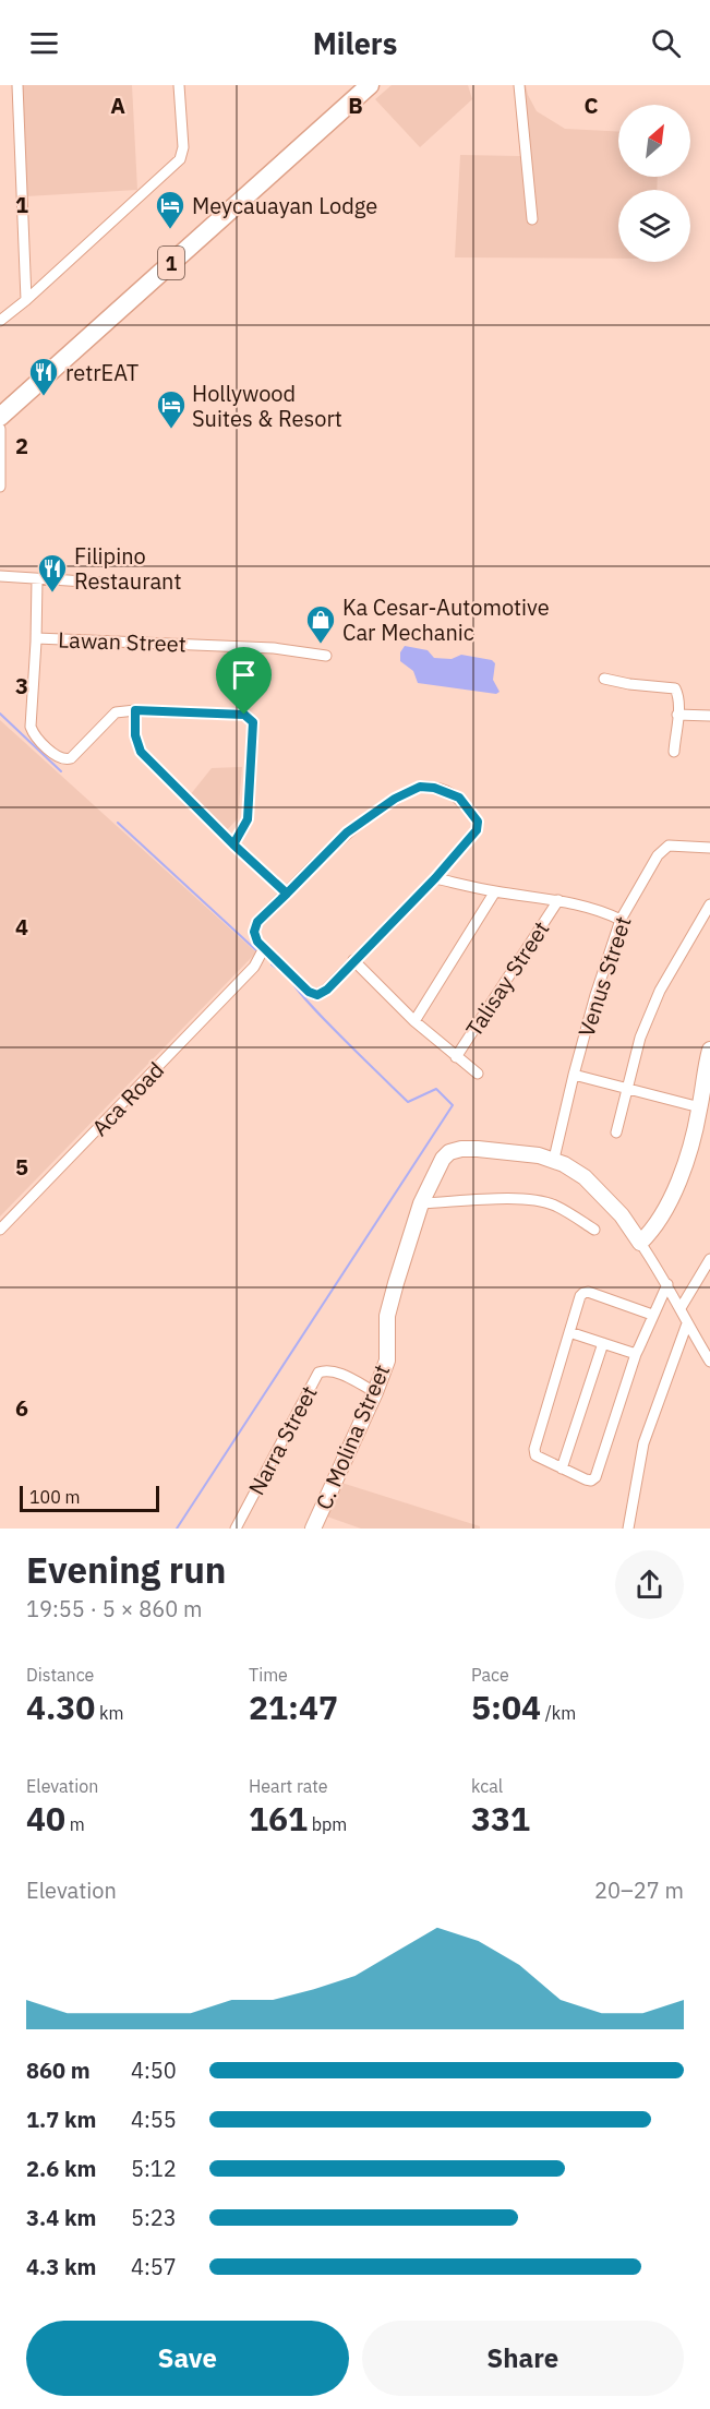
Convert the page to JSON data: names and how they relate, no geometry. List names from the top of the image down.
{
  "streets": {
    "highway": ["1"],
    "street": [
      "Lawan Street",
      "Venus Street",
      "Talisay Street",
      "Aca Road",
      "C. Molina Street",
      "Narra Street"
    ]
  },
  "crossings": [
    ["Venus Street", "C. Molina Street"],
    ["C. Molina Street", "Narra Street"]
  ],
  "places": {
    "hotel": ["Meycauayan Lodge", "Hollywood Suites & Resort"],
    "restaurant": ["retrEAT", "Filipino Restaurant"],
    "shop": ["Ka Cesar-Automotive Car Mechanic"]
  },
  "scale_bar": "100 m",
  "north": "top right",
  "page": {
    "header": "Milers",
    "scale": "100 m",
    "heading": ["Evening run", "19:55 · 5 × 860 m"],
    "stats": [
      ["Distance", "4.30 km"],
      ["Time", "21:47"],
      ["Pace", "5:04 /km"],
      ["Elevation", "40 m"],
      ["Heart rate", "161 bpm"],
      ["kcal", "331"]
    ],
    "chart": ["Elevation", "20–27 m"],
    "list": [
      {
        "name": "860 m",
        "note": "4:50"
      },
      {
        "name": "1.7 km",
        "note": "4:55"
      },
      {
        "name": "2.6 km",
        "note": "5:12"
      },
      {
        "name": "3.4 km",
        "note": "5:23"
      },
      {
        "name": "4.3 km",
        "note": "4:57"
      }
    ],
    "buttons": ["Save", "Share"]
  },
  "grid": {
    "columns": ["A", "B", "C"],
    "rows": [
      "1",
      "2",
      "3",
      "4",
      "5",
      "6"
    ]
  }
}
